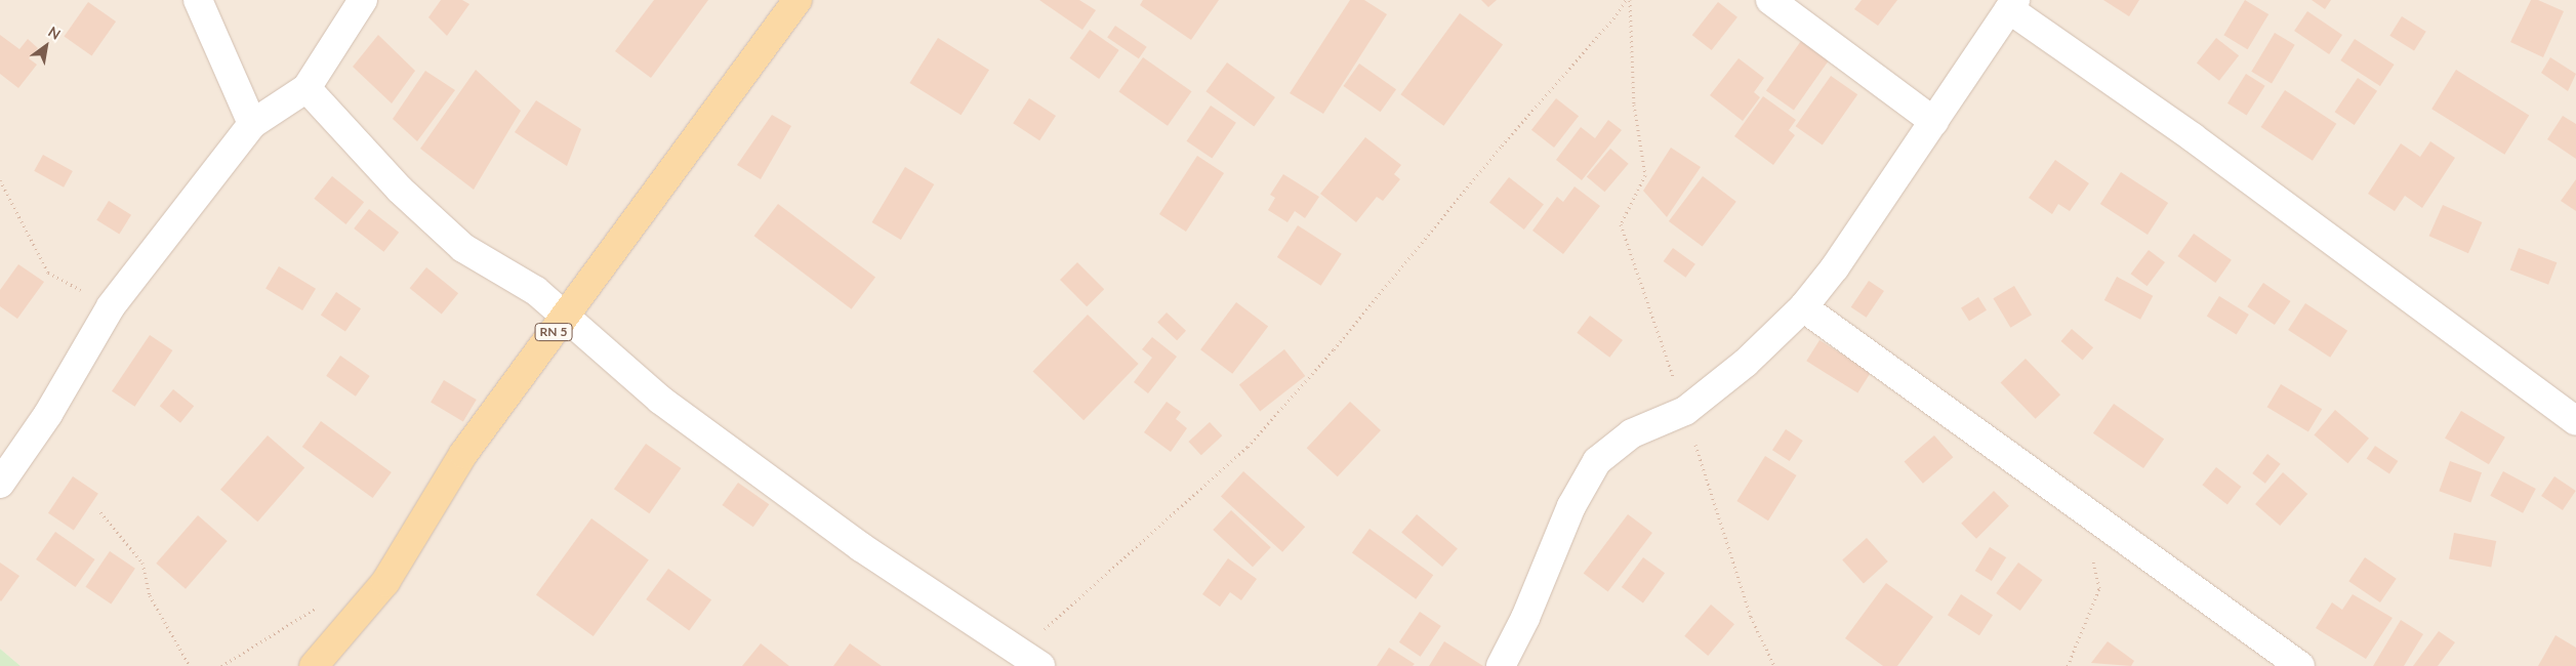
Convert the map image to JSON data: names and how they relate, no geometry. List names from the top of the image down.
{
  "streets": {
    "main road": ["RN 5"]
  },
  "north": "top right"
}
